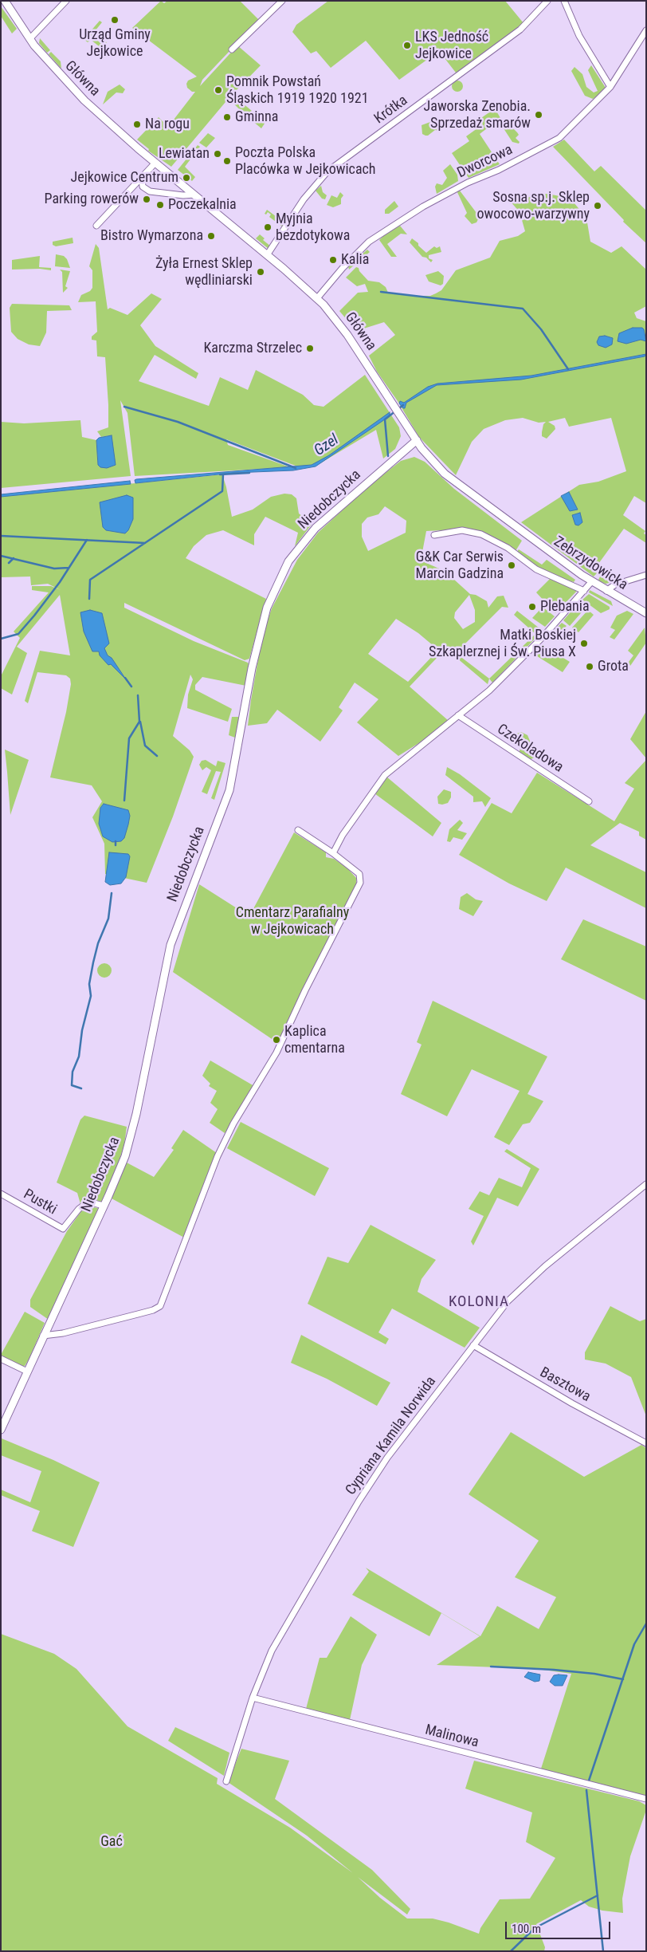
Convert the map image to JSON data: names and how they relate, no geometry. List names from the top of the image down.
{
  "streets": {
    "street": [
      "Główna",
      "Krótka",
      "Dworcowa",
      "Niedobczycka",
      "Zebrzydowicka",
      "Czekoladowa",
      "Pustki",
      "Basztowa",
      "Cypriana Kamila Norwida",
      "Malinowa"
    ]
  },
  "crossings": [
    ["Główna", "Krótka"],
    ["Główna", "Dworcowa"],
    ["Główna", "Niedobczycka"],
    ["Główna", "Zebrzydowicka"],
    ["Niedobczycka", "Pustki"],
    ["Basztowa", "Cypriana Kamila Norwida"],
    ["Cypriana Kamila Norwida", "Malinowa"]
  ],
  "districts": ["KOLONIA"],
  "water": ["Gzel"],
  "parks": ["Cmentarz Parafialny w Jejkowicach", "Gać"],
  "places": [
    "Urząd Gminy Jejkowice",
    "LKS Jedność Jejkowice",
    "Pomnik Powstań Śląskich 1919 1920 1921",
    "Jaworska Zenobia. Sprzedaż smarów",
    "Gminna",
    "Na rogu",
    "Lewiatan",
    "Poczta Polska Placówka w Jejkowicach",
    "Jejkowice Centrum",
    "Parking rowerów",
    "Poczekalnia",
    "Sosna sp.j. Sklep owocowo-warzywny",
    "Myjnia bezdotykowa",
    "Bistro Wymarzona",
    "Kalia",
    "Żyła Ernest Sklep wędliniarski",
    "Karczma Strzelec",
    "G&K Car Serwis Marcin Gadzina",
    "Plebania",
    "Matki Boskiej Szkaplerznej i Św. Piusa X",
    "Grota",
    "Kaplica cmentarna"
  ],
  "scale_bar": "100 m"
}
